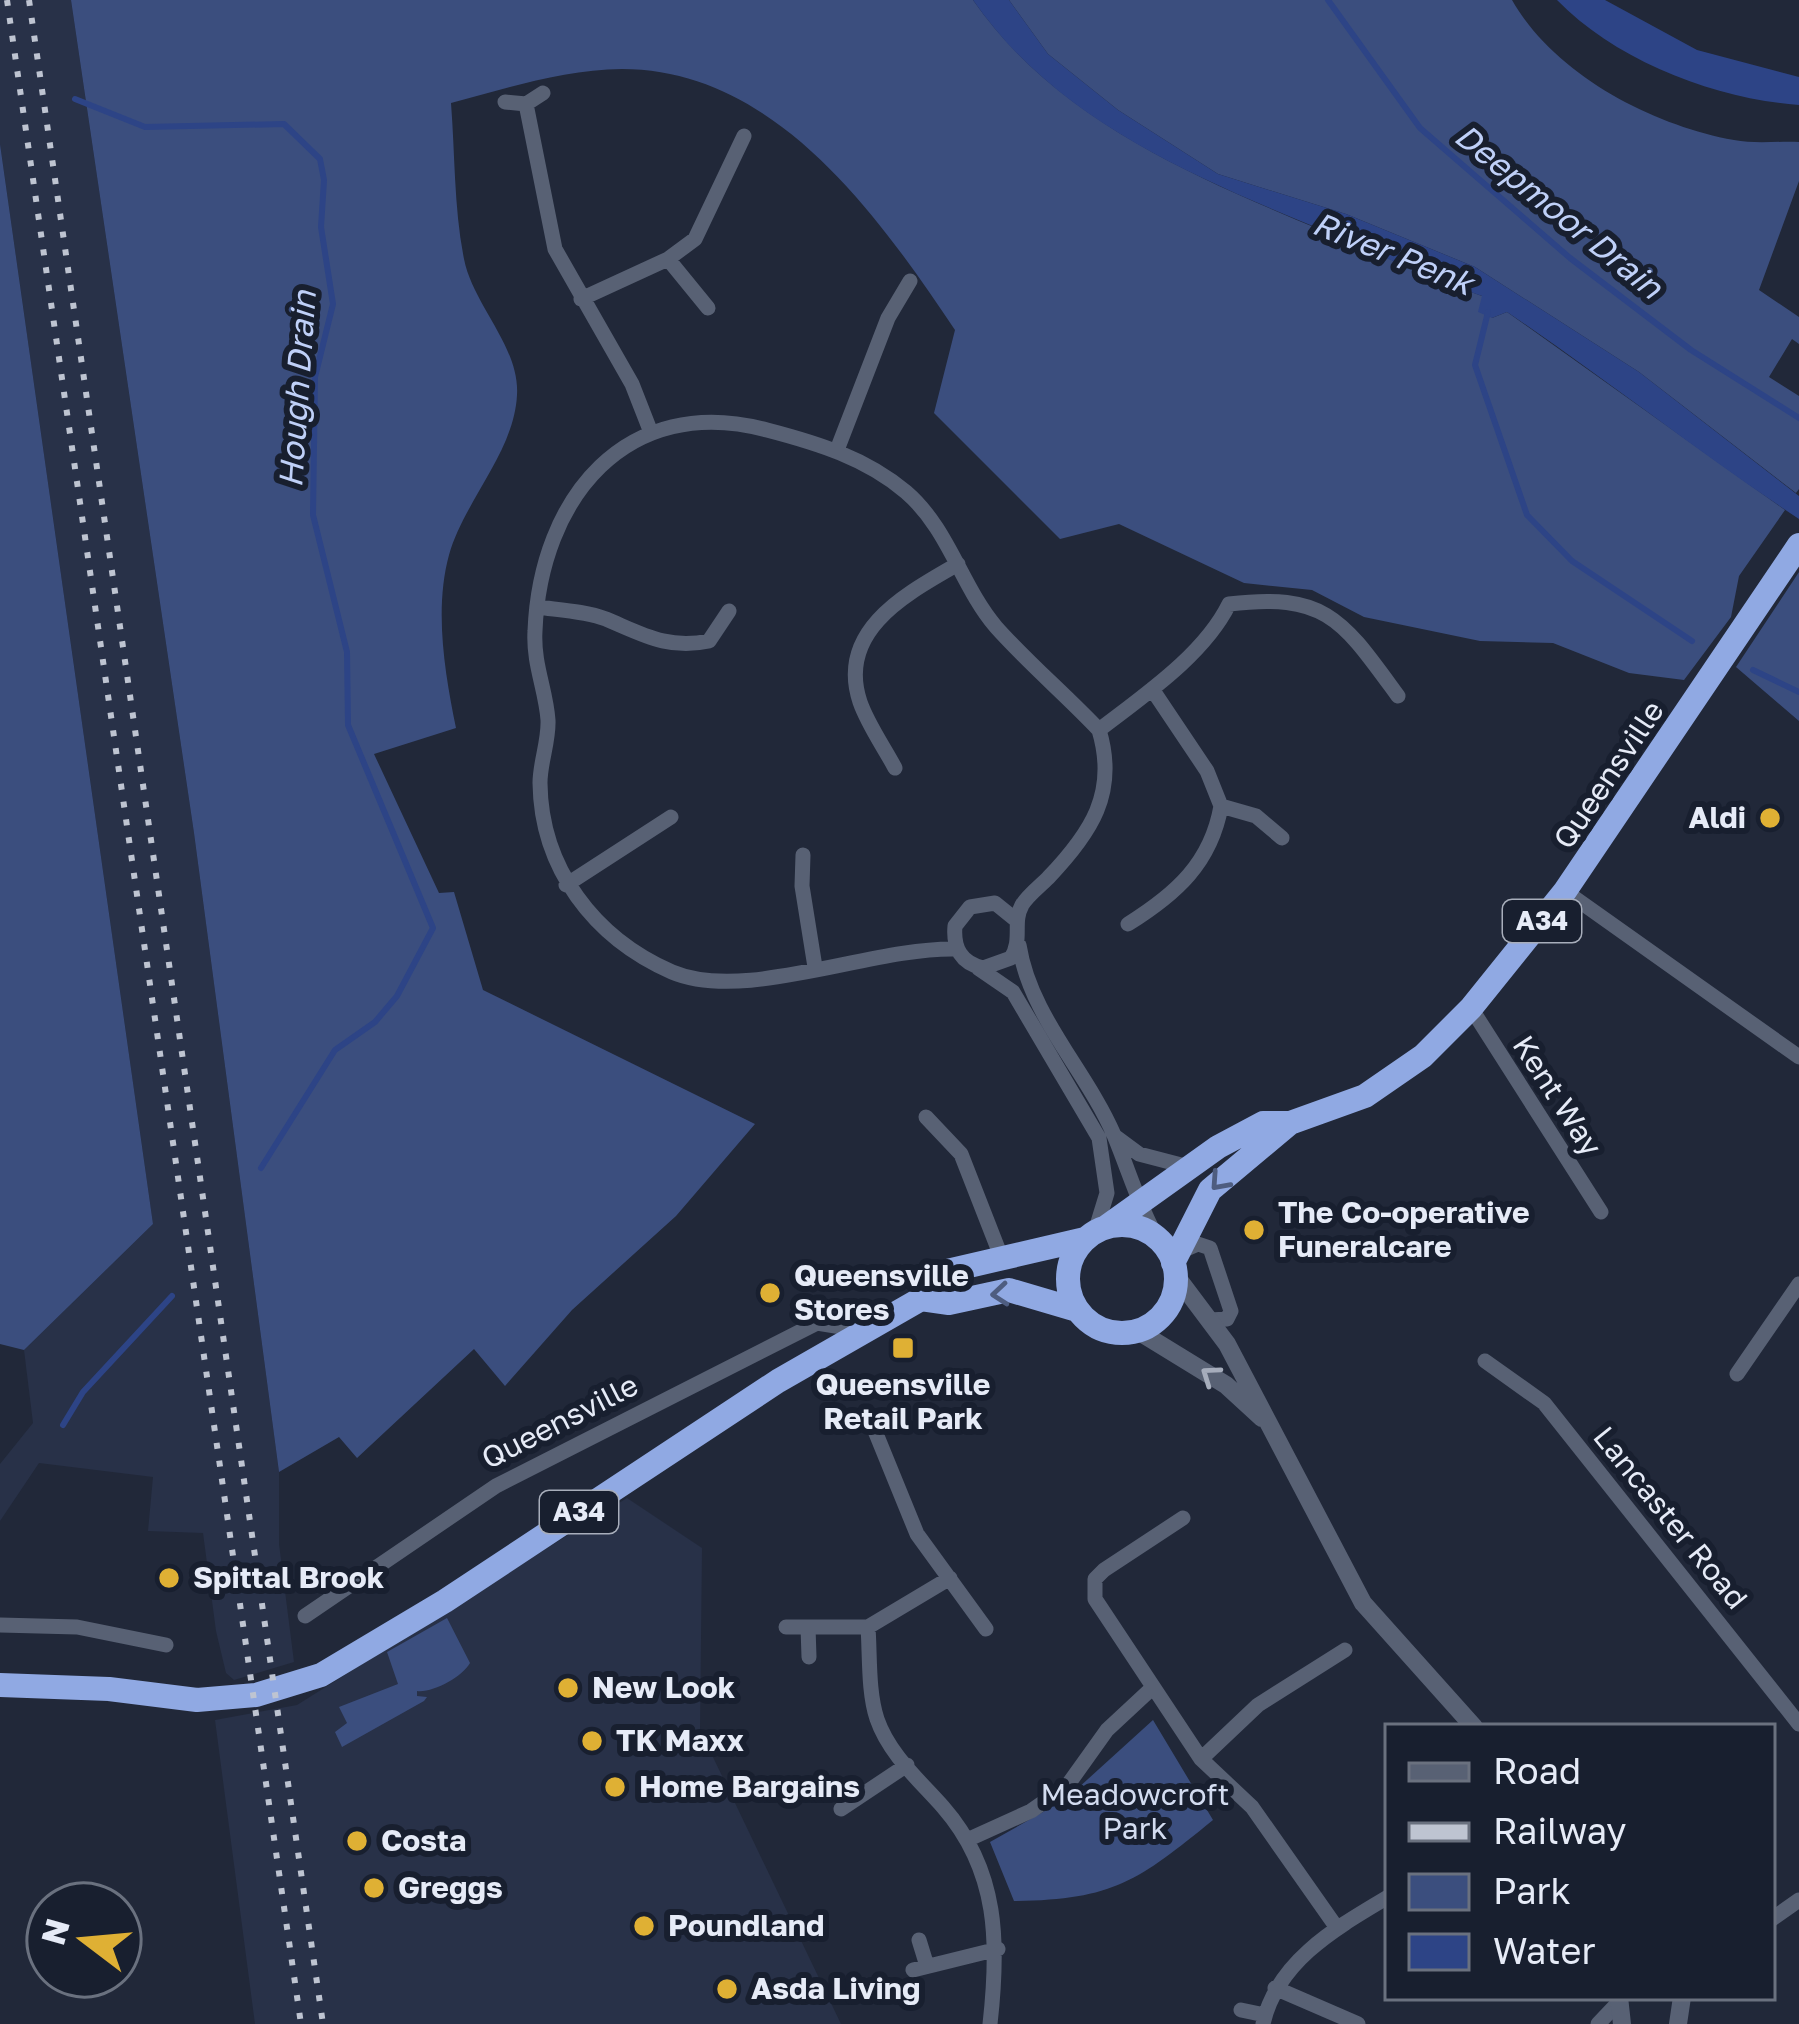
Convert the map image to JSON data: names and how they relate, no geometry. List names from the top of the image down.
{
  "streets": {
    "highway": ["Queensville", "A34"],
    "street": ["Kent Way", "Lancaster Road"]
  },
  "crossings": [
    ["Queensville", "A34"],
    ["Queensville", "Kent Way"]
  ],
  "water": ["Deepmoor Drain", "River Penk", "Hough Drain"],
  "parks": ["Meadowcroft Park"],
  "places": {
    "other": [
      "Aldi",
      "The Co-operative Funeralcare",
      "Queensville Stores",
      "Spittal Brook",
      "New Look",
      "TK Maxx",
      "Home Bargains",
      "Costa",
      "Greggs",
      "Poundland",
      "Asda Living"
    ],
    "transit": ["Queensville Retail Park"]
  },
  "legend": [
    "Road",
    "Railway",
    "Park",
    "Water"
  ],
  "north": "left"
}
